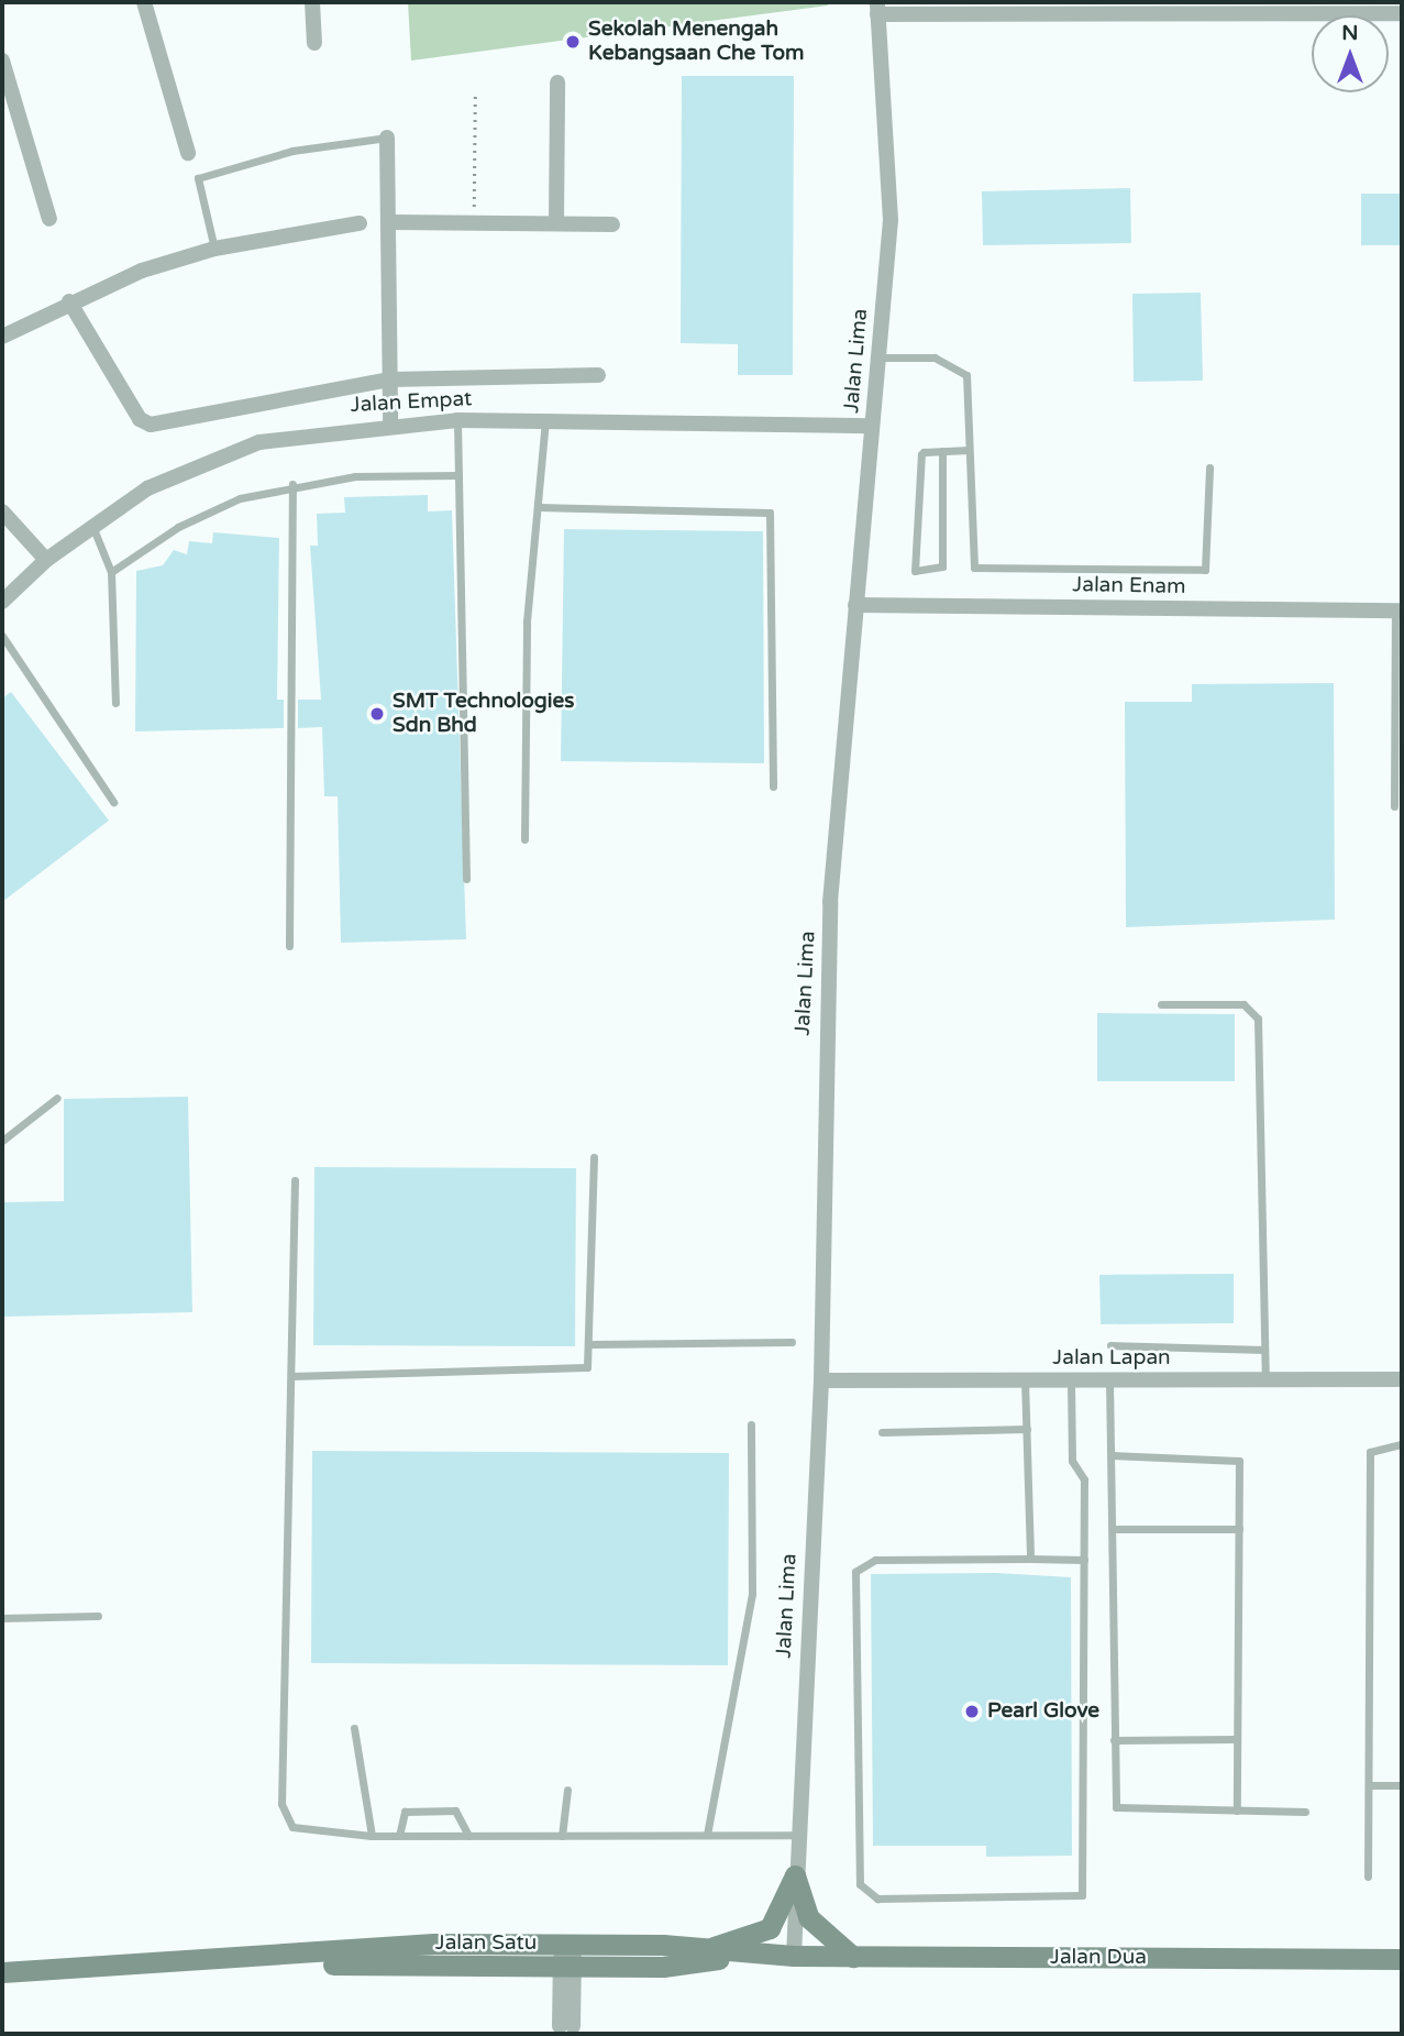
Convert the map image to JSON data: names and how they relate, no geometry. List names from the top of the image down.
{
  "streets": {
    "main road": ["Jalan Satu", "Jalan Dua"],
    "street": [
      "Jalan Lima",
      "Jalan Empat",
      "Jalan Enam",
      "Jalan Lapan"
    ]
  },
  "crossings": [
    ["Jalan Lima", "Jalan Empat"],
    ["Jalan Lima", "Jalan Enam"],
    ["Jalan Lima", "Jalan Lapan"],
    ["Jalan Lima", "Jalan Satu"],
    ["Jalan Lima", "Jalan Dua"],
    ["Jalan Satu", "Jalan Dua"]
  ],
  "places": ["Sekolah Menengah Kebangsaan Che Tom", "SMT Technologies Sdn Bhd", "Pearl Glove"],
  "north": "top"
}
